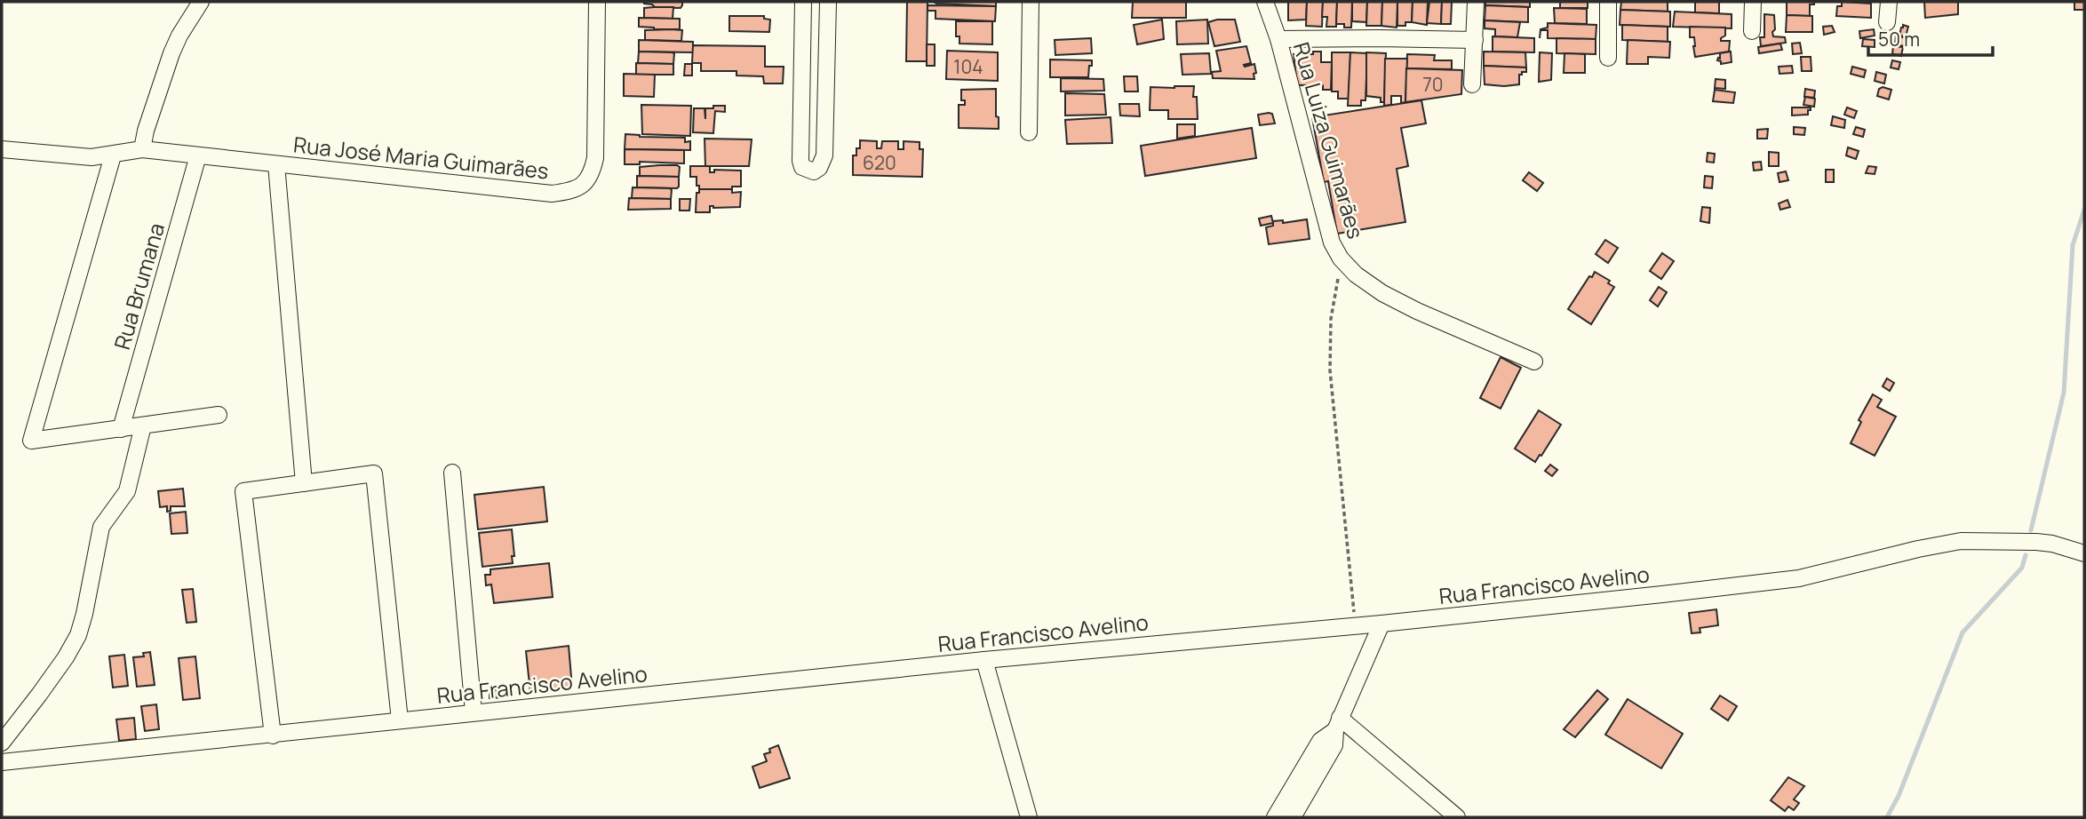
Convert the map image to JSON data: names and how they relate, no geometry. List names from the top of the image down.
{
  "streets": {
    "street": [
      "Rua Luiza Guimarães",
      "Rua José Maria Guimarães",
      "Rua Brumana",
      "Rua Francisco Avelino"
    ]
  },
  "crossings": [
    ["Rua José Maria Guimarães", "Rua Brumana"]
  ],
  "house_numbers": ["104", "70", "620"],
  "scale_bar": "50 m"
}
